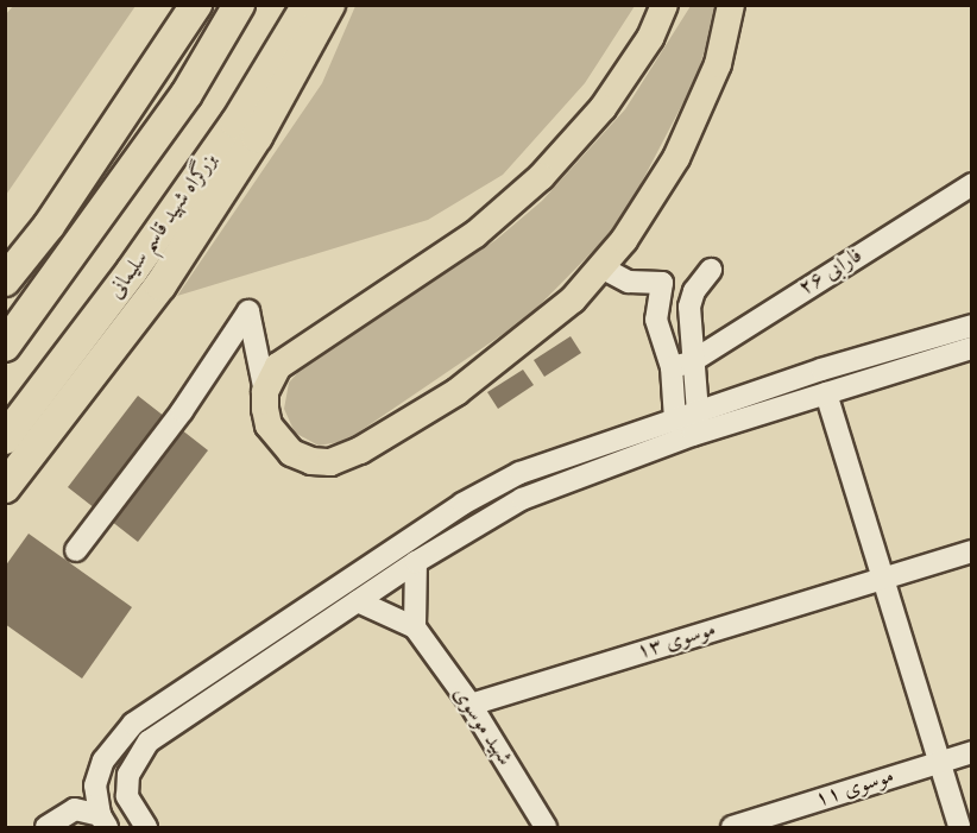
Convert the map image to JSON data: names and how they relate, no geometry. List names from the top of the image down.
{
  "streets": {
    "highway": ["بزرگراه شهید قاسم سلیمانی"],
    "street": [
      "فارابی ۲۶",
      "موسوی ۱۳",
      "شهید موسوی",
      "موسوی ۱۱"
    ]
  },
  "crossings": [
    ["موسوی ۱۳", "شهید موسوی"]
  ]
}
